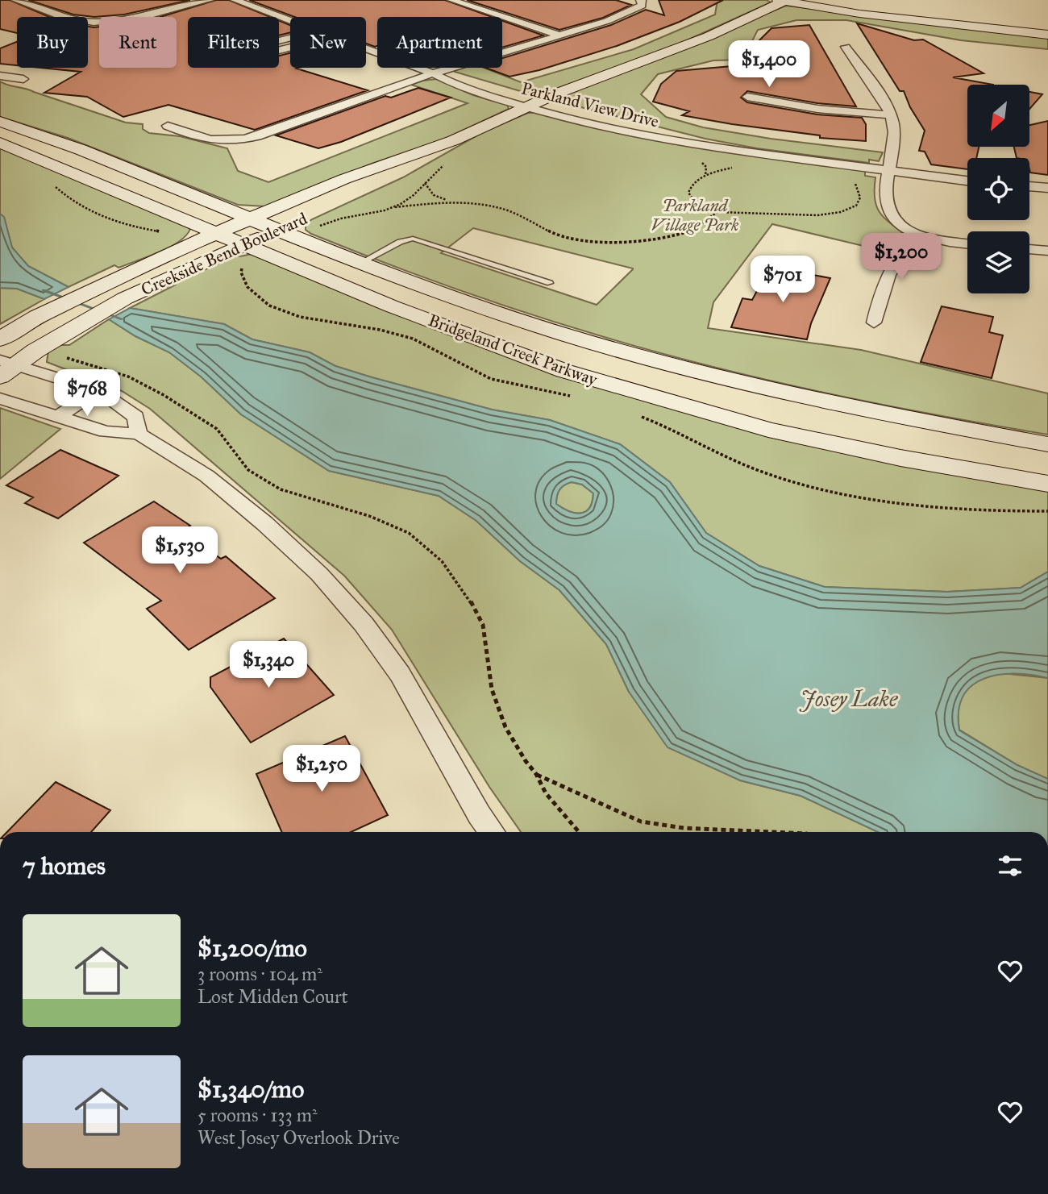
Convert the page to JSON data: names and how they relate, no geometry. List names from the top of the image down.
{
  "streets": {
    "main road": ["Creekside Bend Boulevard", "Bridgeland Creek Parkway"],
    "street": ["Parkland View Drive"]
  },
  "crossings": [
    ["Parkland View Drive", "Creekside Bend Boulevard"],
    ["Creekside Bend Boulevard", "Bridgeland Creek Parkway"]
  ],
  "water": ["Josey Lake"],
  "parks": ["Parkland Village Park"],
  "north": "bottom left",
  "page": {
    "chip": [
      "Buy",
      "Rent",
      "Filters",
      "New",
      "Apartment"
    ],
    "price": [
      "$1,400",
      "$1,200",
      "$701",
      "$768",
      "$1,530",
      "$1,340",
      "$1,250"
    ],
    "heading": "7 homes",
    "list": [
      {
        "name": "$1,200/mo",
        "note": "3 rooms · 104 m² · Lost Midden Court"
      },
      {
        "name": "$1,340/mo",
        "note": "5 rooms · 133 m² · West Josey Overlook Drive"
      }
    ]
  }
}
